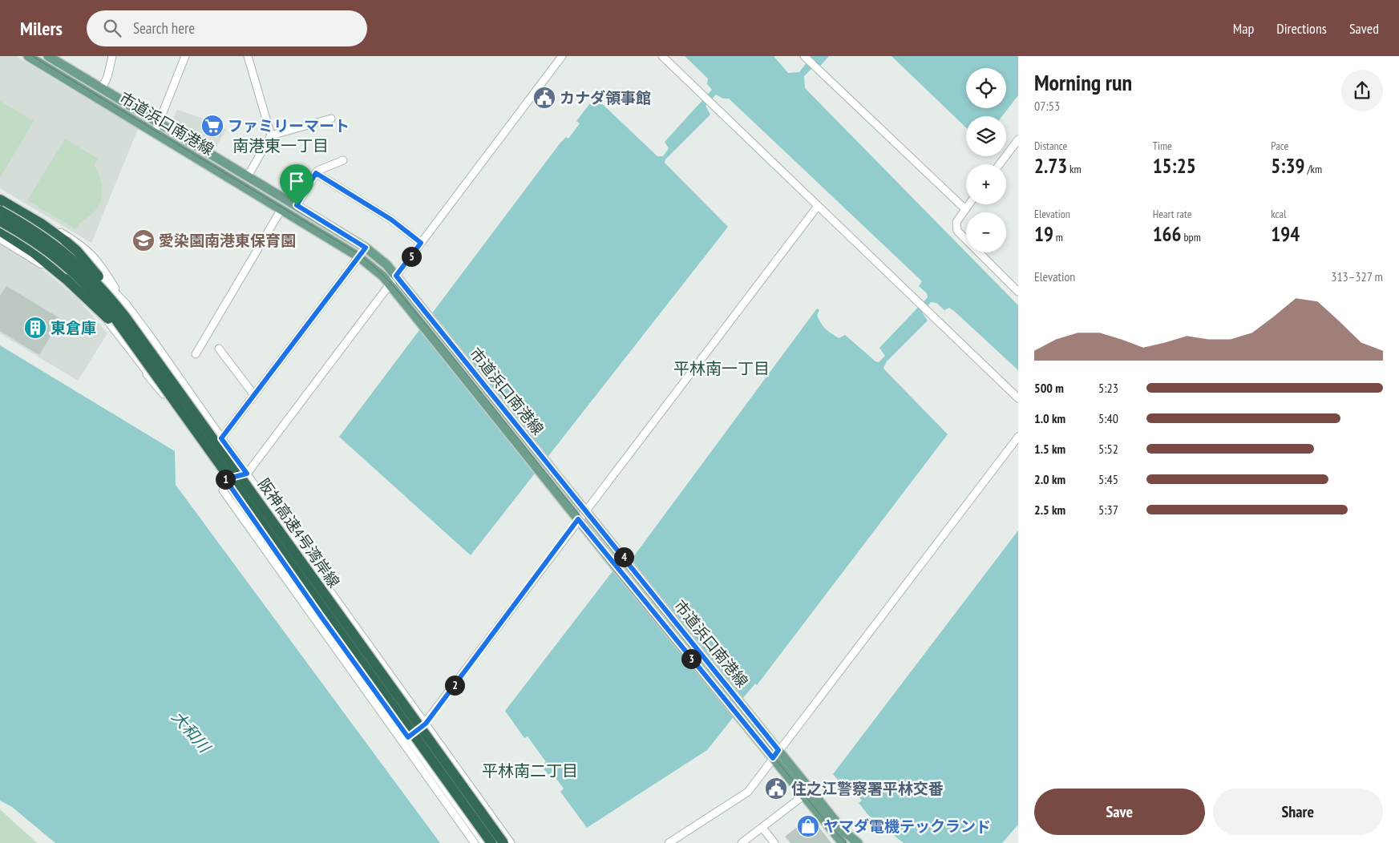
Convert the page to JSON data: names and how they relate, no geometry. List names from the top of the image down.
{
  "streets": {
    "highway": ["阪神高速4号湾岸線"],
    "main road": ["市道浜口南港線"]
  },
  "districts": ["南港東一丁目", "平林南一丁目", "平林南二丁目"],
  "water": ["大和川"],
  "places": {
    "public building": ["カナダ領事館", "住之江警察署平林交番"],
    "supermarket": ["ファミリーマート"],
    "school or university": ["愛染園南港東保育園"],
    "building": ["東倉庫"],
    "shop": ["ヤマダ電機テックランド"]
  },
  "page": {
    "header": "Milers",
    "search": "Search here",
    "nav": ["Map", "Directions", "Saved"],
    "heading": ["Morning run", "07:53"],
    "map_buttons": ["+", "−"],
    "stats": [
      ["Distance", "2.73 km"],
      ["Time", "15:25"],
      ["Pace", "5:39 /km"],
      ["Elevation", "19 m"],
      ["Heart rate", "166 bpm"],
      ["kcal", "194"]
    ],
    "pins": [
      "5",
      "1",
      "4",
      "3",
      "2"
    ],
    "chart": ["Elevation", "313–327 m"],
    "list": [
      {
        "name": "500 m",
        "note": "5:23"
      },
      {
        "name": "1.0 km",
        "note": "5:40"
      },
      {
        "name": "1.5 km",
        "note": "5:52"
      },
      {
        "name": "2.0 km",
        "note": "5:45"
      },
      {
        "name": "2.5 km",
        "note": "5:37"
      }
    ],
    "buttons": ["Save", "Share"]
  }
}
